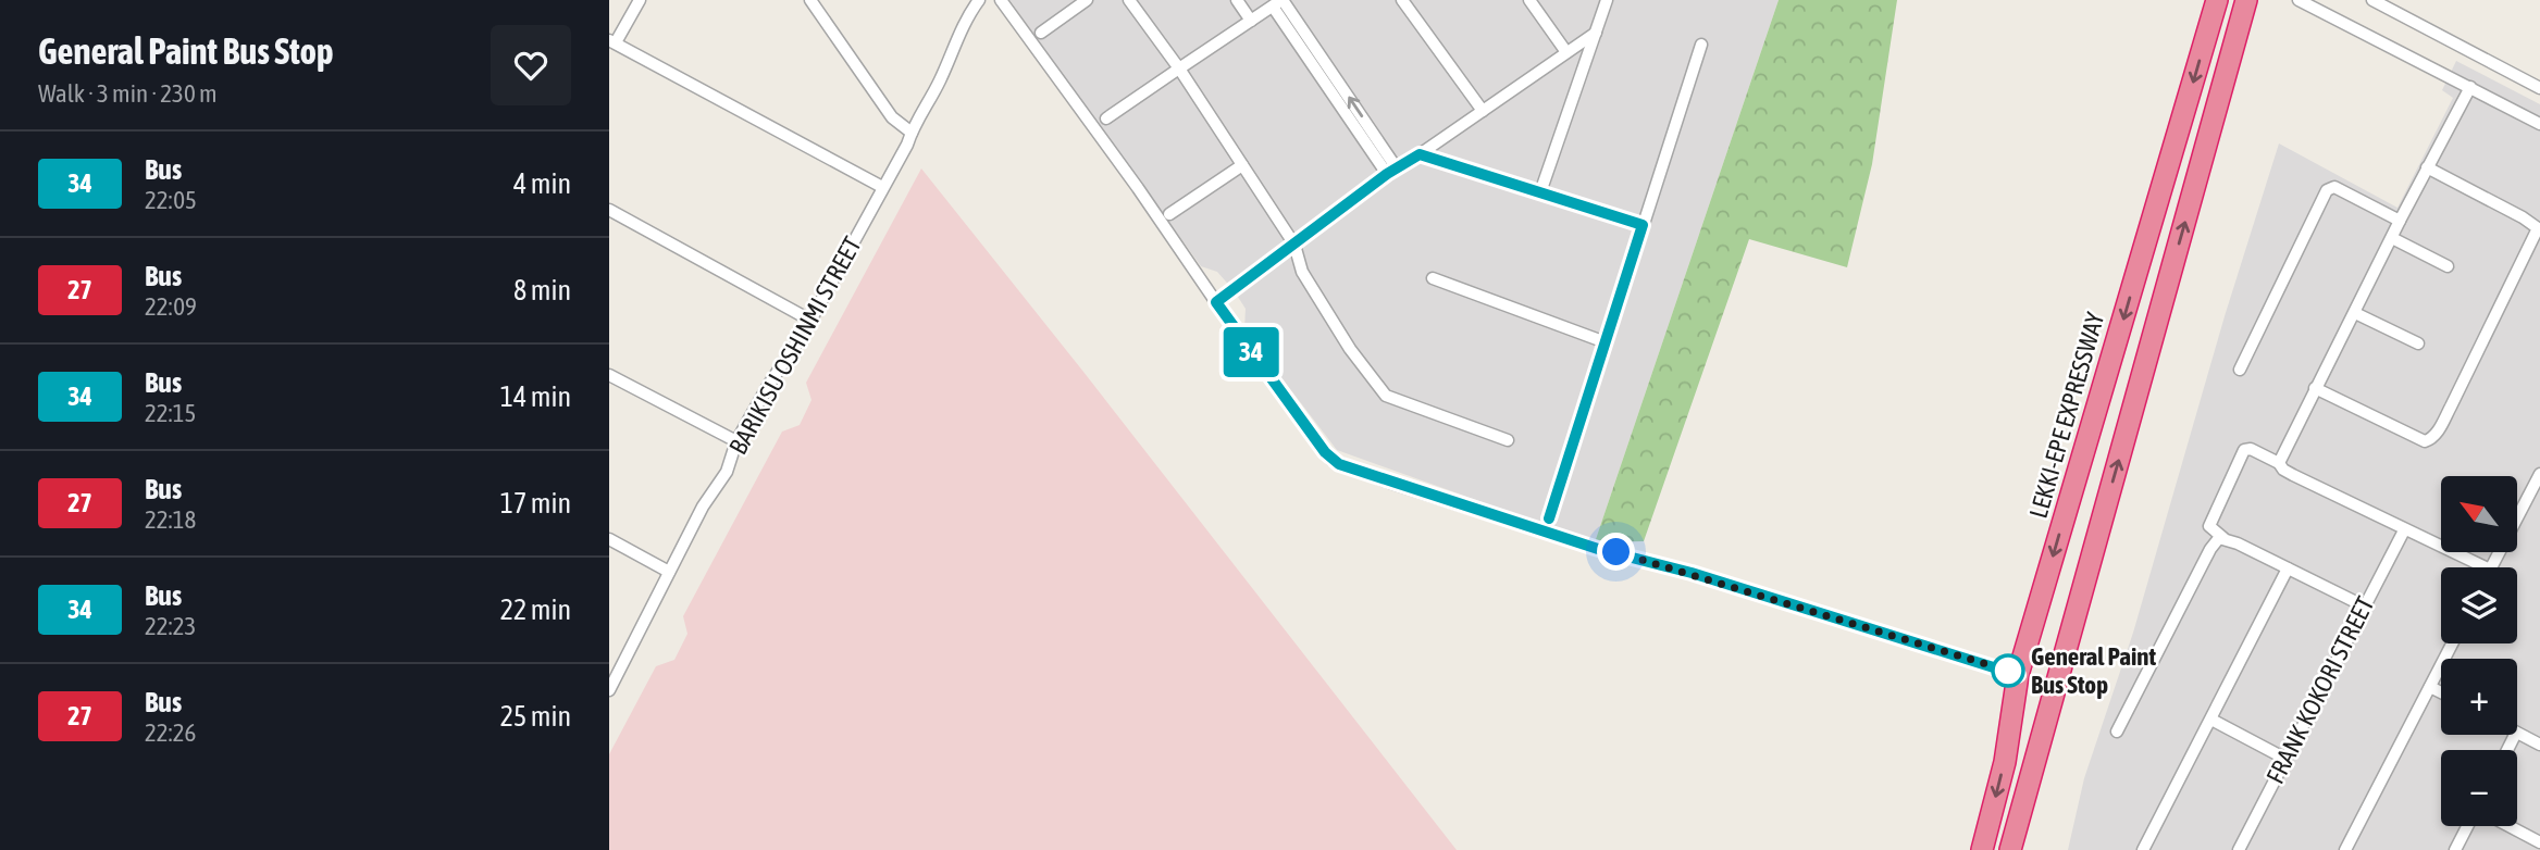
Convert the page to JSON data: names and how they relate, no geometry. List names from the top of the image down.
{
  "streets": {
    "highway": ["LEKKI-EPE EXPRESSWAY"],
    "street": ["BARIKISU OSHINMI STREET", "FRANK KOKORI STREET"]
  },
  "places": ["General Paint Bus Stop"],
  "lines": ["bus line 34"],
  "north": "top left",
  "page": {
    "heading": ["General Paint Bus Stop", "Walk · 3 min · 230 m"],
    "on_map": "34",
    "list": [
      {
        "mark": "34",
        "name": "Bus",
        "note": "22:05",
        "value": "4 min"
      },
      {
        "mark": "27",
        "name": "Bus",
        "note": "22:09",
        "value": "8 min"
      },
      {
        "mark": "34",
        "name": "Bus",
        "note": "22:15",
        "value": "14 min"
      },
      {
        "mark": "27",
        "name": "Bus",
        "note": "22:18",
        "value": "17 min"
      },
      {
        "mark": "34",
        "name": "Bus",
        "note": "22:23",
        "value": "22 min"
      },
      {
        "mark": "27",
        "name": "Bus",
        "note": "22:26",
        "value": "25 min"
      }
    ],
    "map_buttons": ["+", "−"]
  }
}
